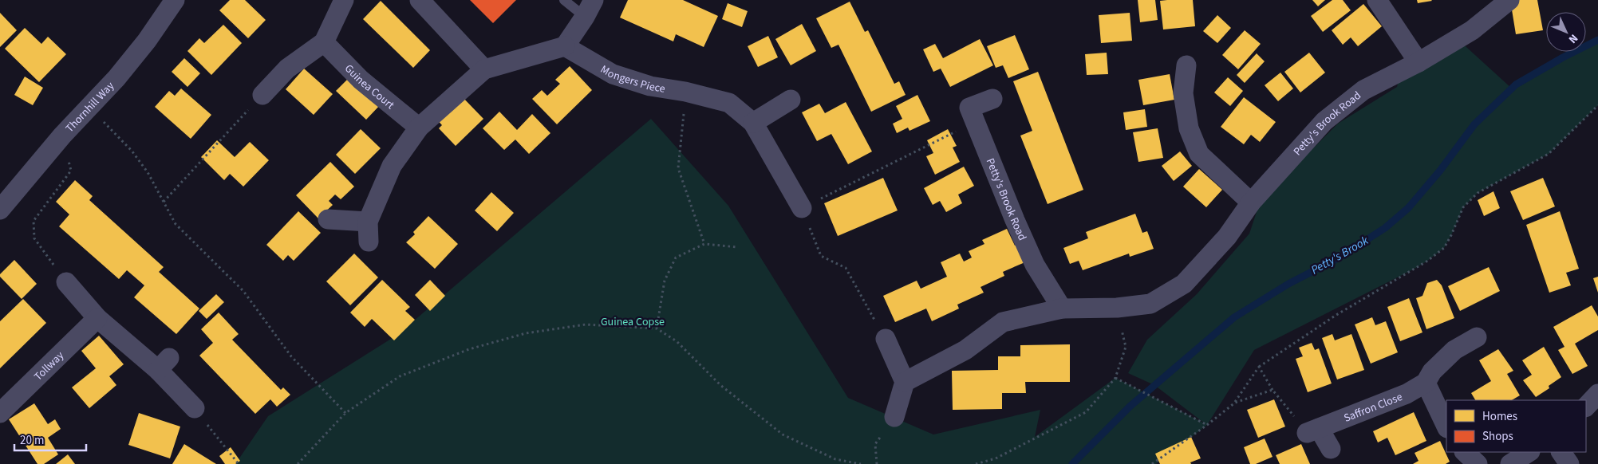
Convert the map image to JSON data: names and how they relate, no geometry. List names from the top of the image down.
{
  "streets": {
    "street": [
      "Mongers Piece",
      "Guinea Court",
      "Thornhill Way",
      "Petty's Brook Road",
      "Tollway",
      "Saffron Close"
    ]
  },
  "water": ["Petty's Brook"],
  "parks": ["Guinea Copse"],
  "legend": ["Homes", "Shops"],
  "scale_bar": "20 m",
  "north": "bottom right"
}
